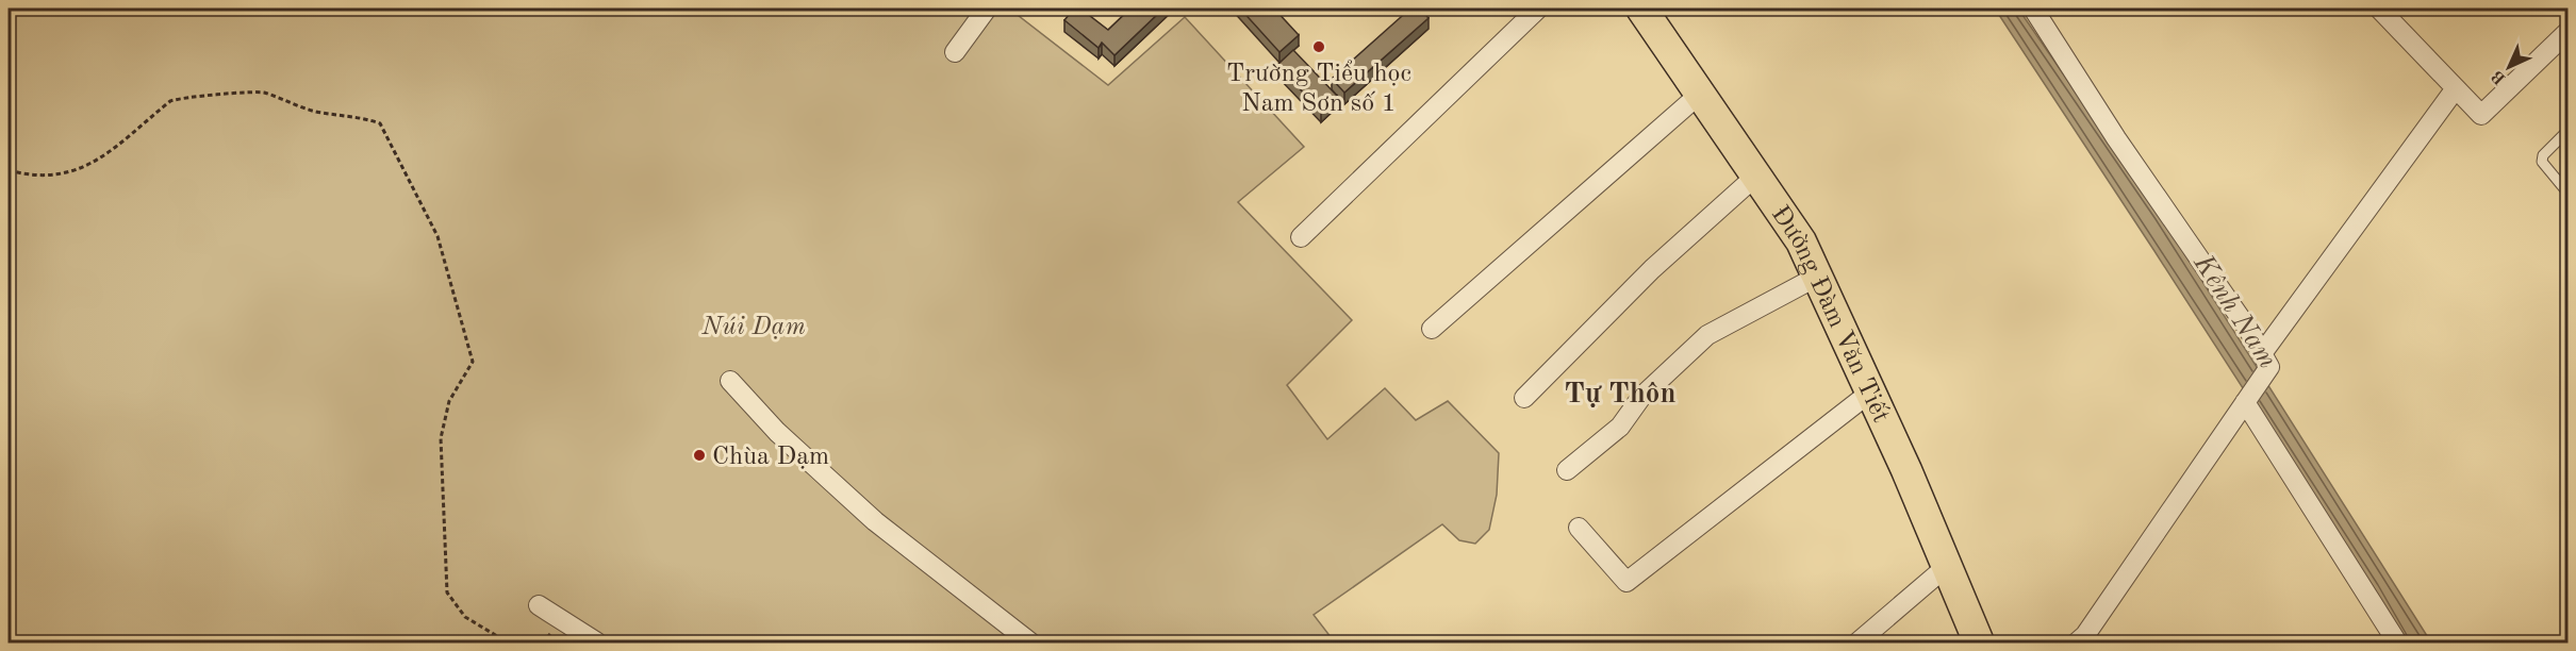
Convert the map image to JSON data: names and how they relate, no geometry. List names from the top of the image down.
{
  "streets": {
    "main road": ["Đường Đàm Văn Tiết"]
  },
  "districts": ["Tự Thôn"],
  "water": ["Kênh Nam"],
  "parks": ["Núi Dạm"],
  "places": ["Trường Tiểu học Nam Sơn số 1", "Chùa Dạm"],
  "north": "bottom left"
}
